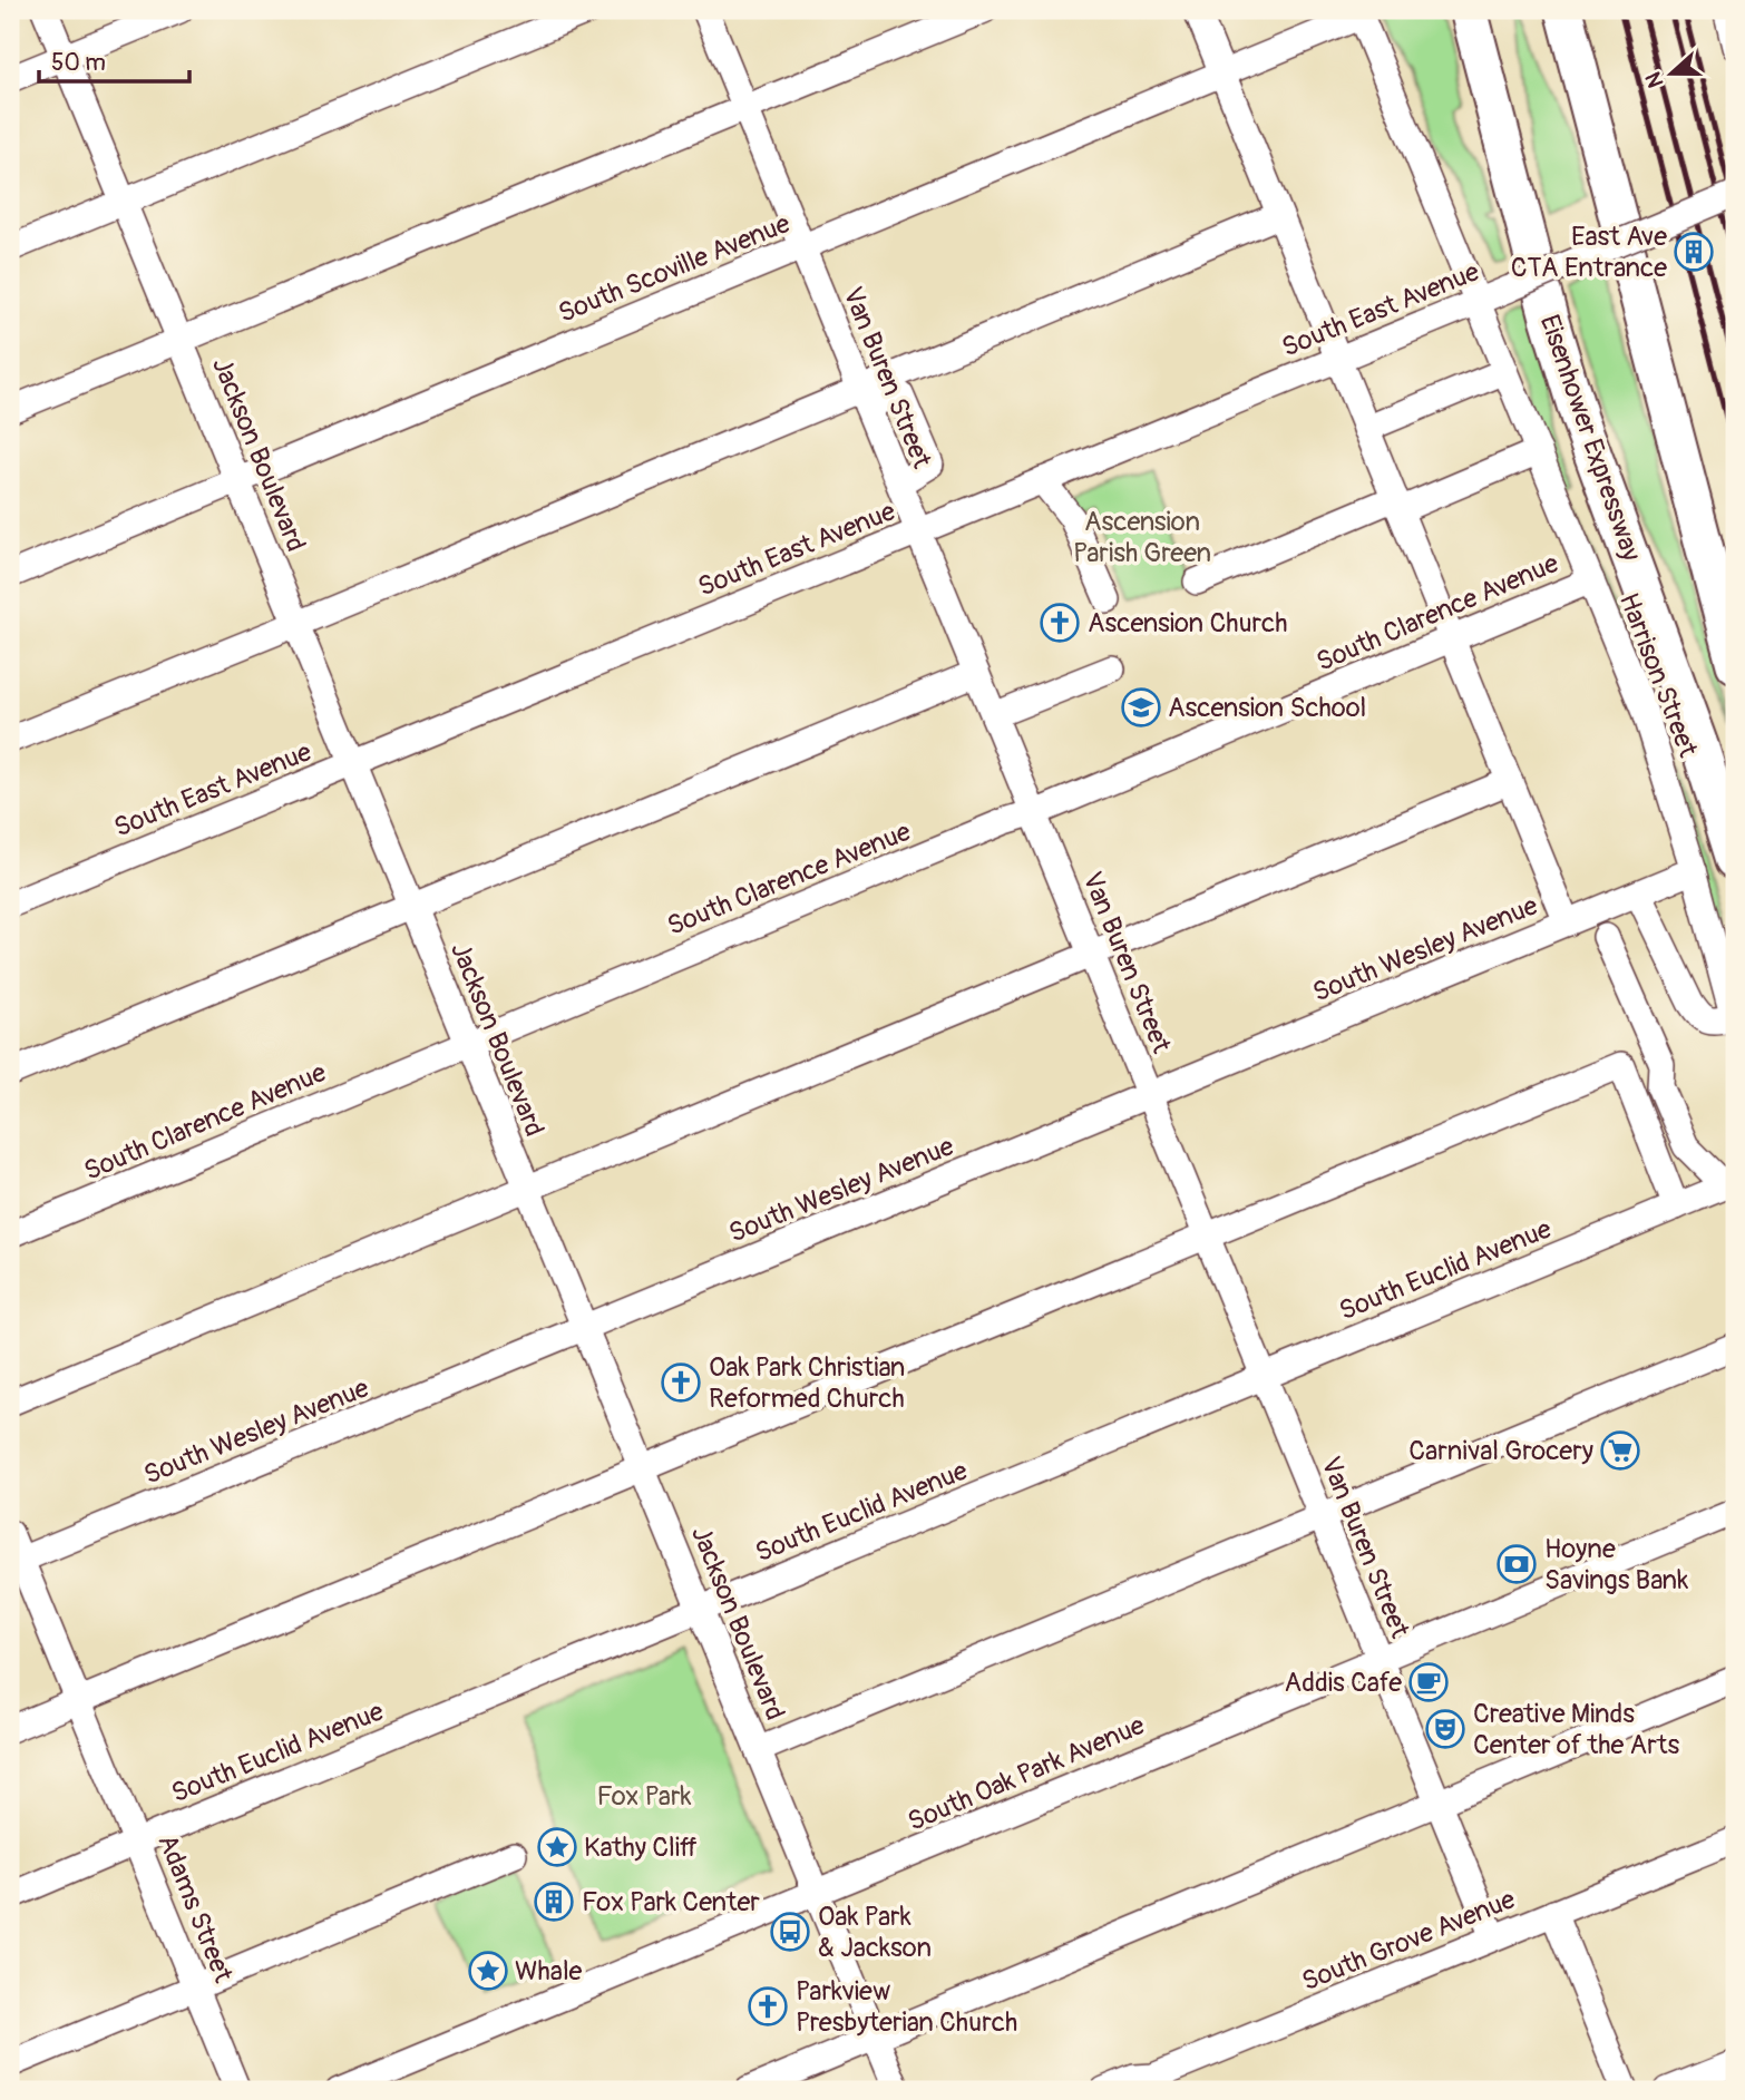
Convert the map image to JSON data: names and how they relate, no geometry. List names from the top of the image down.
{
  "streets": {
    "highway": ["Eisenhower Expressway"],
    "street": [
      "South Scoville Avenue",
      "South East Avenue",
      "Van Buren Street",
      "Jackson Boulevard",
      "South Clarence Avenue",
      "Harrison Street",
      "South Wesley Avenue",
      "South Euclid Avenue",
      "South Oak Park Avenue",
      "Adams Street",
      "South Grove Avenue"
    ]
  },
  "crossings": [
    ["South Scoville Avenue", "Van Buren Street"],
    ["South Scoville Avenue", "Jackson Boulevard"],
    ["South Scoville Avenue", "Harrison Street"],
    ["South East Avenue", "Van Buren Street"],
    ["South East Avenue", "Jackson Boulevard"],
    ["South East Avenue", "Harrison Street"],
    ["Van Buren Street", "South Clarence Avenue"],
    ["Van Buren Street", "South Wesley Avenue"],
    ["Van Buren Street", "South Euclid Avenue"],
    ["Van Buren Street", "South Oak Park Avenue"],
    ["Van Buren Street", "South Grove Avenue"],
    ["Jackson Boulevard", "South Clarence Avenue"],
    ["Jackson Boulevard", "South Wesley Avenue"],
    ["Jackson Boulevard", "South Euclid Avenue"],
    ["Jackson Boulevard", "South Oak Park Avenue"],
    ["South Clarence Avenue", "Harrison Street"],
    ["Harrison Street", "South Wesley Avenue"],
    ["South Wesley Avenue", "Adams Street"],
    ["South Euclid Avenue", "Adams Street"]
  ],
  "parks": ["Ascension Parish Green", "Fox Park"],
  "places": {
    "building": ["East Ave CTA Entrance", "Fox Park Center"],
    "church": ["Ascension Church", "Oak Park Christian Reformed Church", "Parkview Presbyterian Church"],
    "school or university": ["Ascension School"],
    "supermarket": ["Carnival Grocery"],
    "bank": ["Hoyne Savings Bank"],
    "cafe": ["Addis Cafe"],
    "theatre": ["Creative Minds Center of the Arts"],
    "place": ["Kathy Cliff", "Whale"],
    "bus stop": ["Oak Park & Jackson"]
  },
  "scale_bar": "50 m",
  "north": "left"
}
